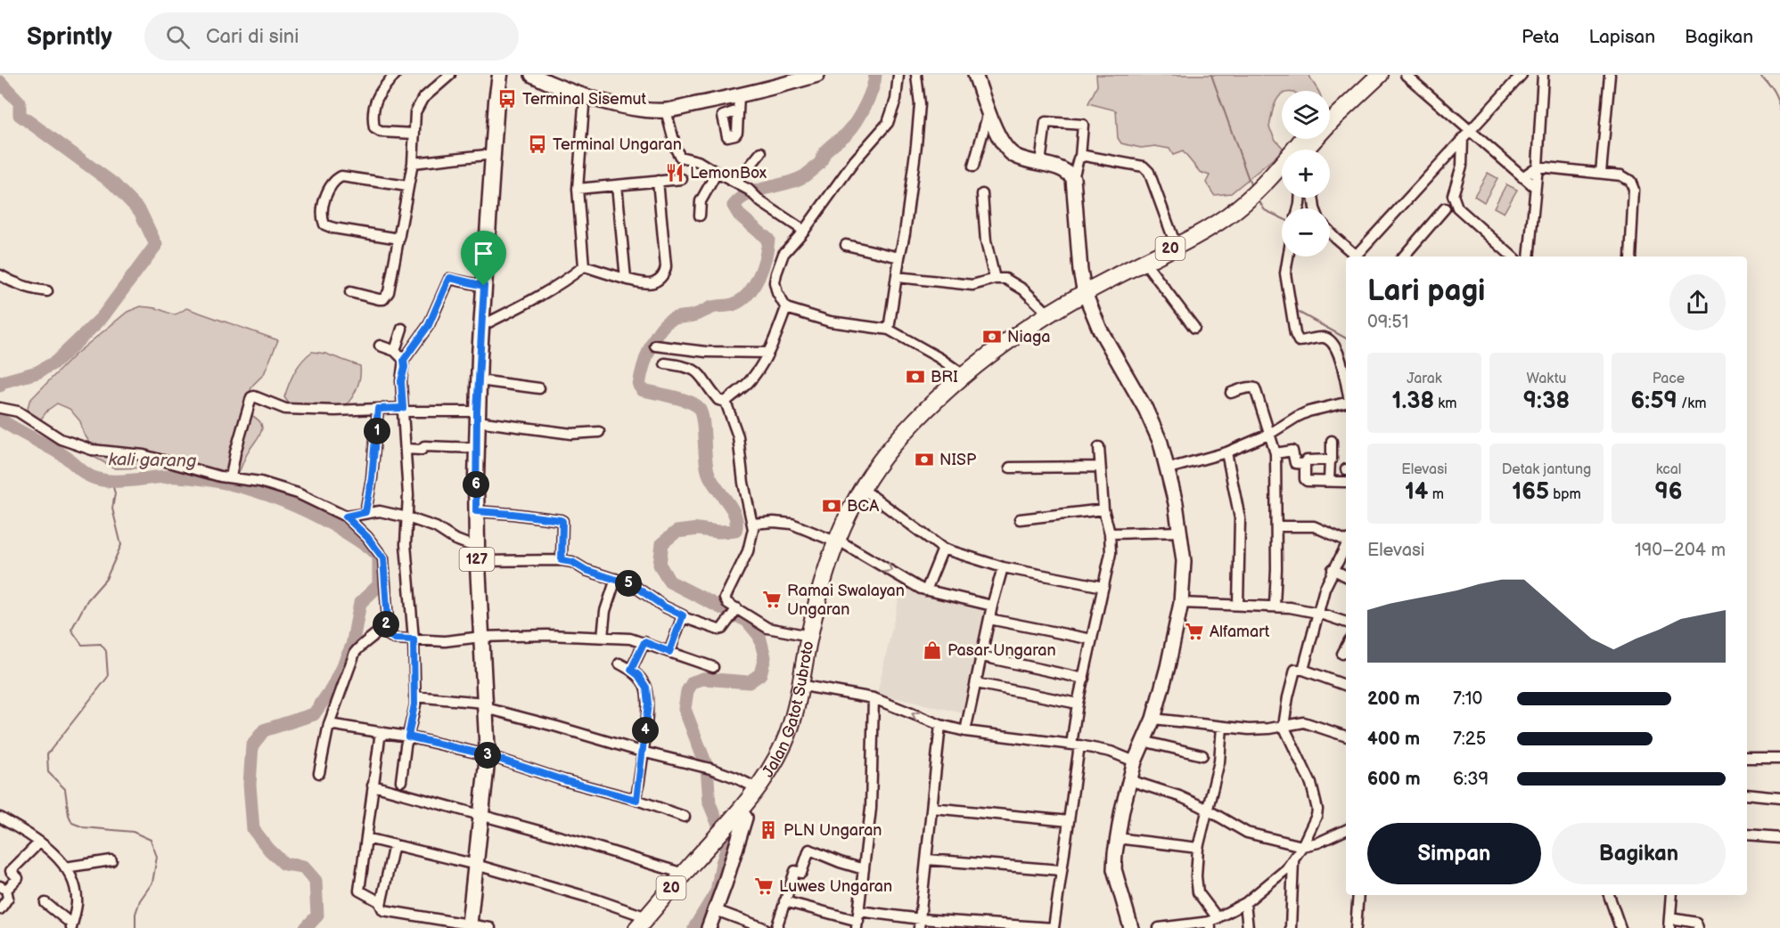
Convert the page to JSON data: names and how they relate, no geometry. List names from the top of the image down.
{
  "streets": {
    "highway": ["20", "Jalan Gatot Subroto"],
    "main road": ["127"]
  },
  "water": ["kali garang"],
  "places": {
    "bus stop": ["Terminal Sisemut", "Terminal Ungaran"],
    "restaurant": ["LemonBox"],
    "bank": [
      "Niaga",
      "BRI",
      "NISP",
      "BCA"
    ],
    "supermarket": ["Ramai Swalayan Ungaran", "Alfamart", "Luwes Ungaran"],
    "shop": ["Pasar Ungaran"],
    "building": ["PLN Ungaran"]
  },
  "page": {
    "header": "Sprintly",
    "search": "Cari di sini",
    "nav": ["Peta", "Lapisan", "Bagikan"],
    "map_buttons": ["+", "−"],
    "heading": ["Lari pagi", "09:51"],
    "stats": [
      ["Jarak", "1.38 km"],
      ["Waktu", "9:38"],
      ["Pace", "6:59 /km"],
      ["Elevasi", "14 m"],
      ["Detak jantung", "165 bpm"],
      ["kcal", "96"]
    ],
    "pins": [
      "1",
      "6",
      "5",
      "2",
      "4",
      "3"
    ],
    "chart": ["Elevasi", "190–204 m"],
    "list": [
      {
        "name": "200 m",
        "note": "7:10"
      },
      {
        "name": "400 m",
        "note": "7:25"
      },
      {
        "name": "600 m",
        "note": "6:39"
      }
    ],
    "buttons": ["Simpan", "Bagikan"]
  }
}
